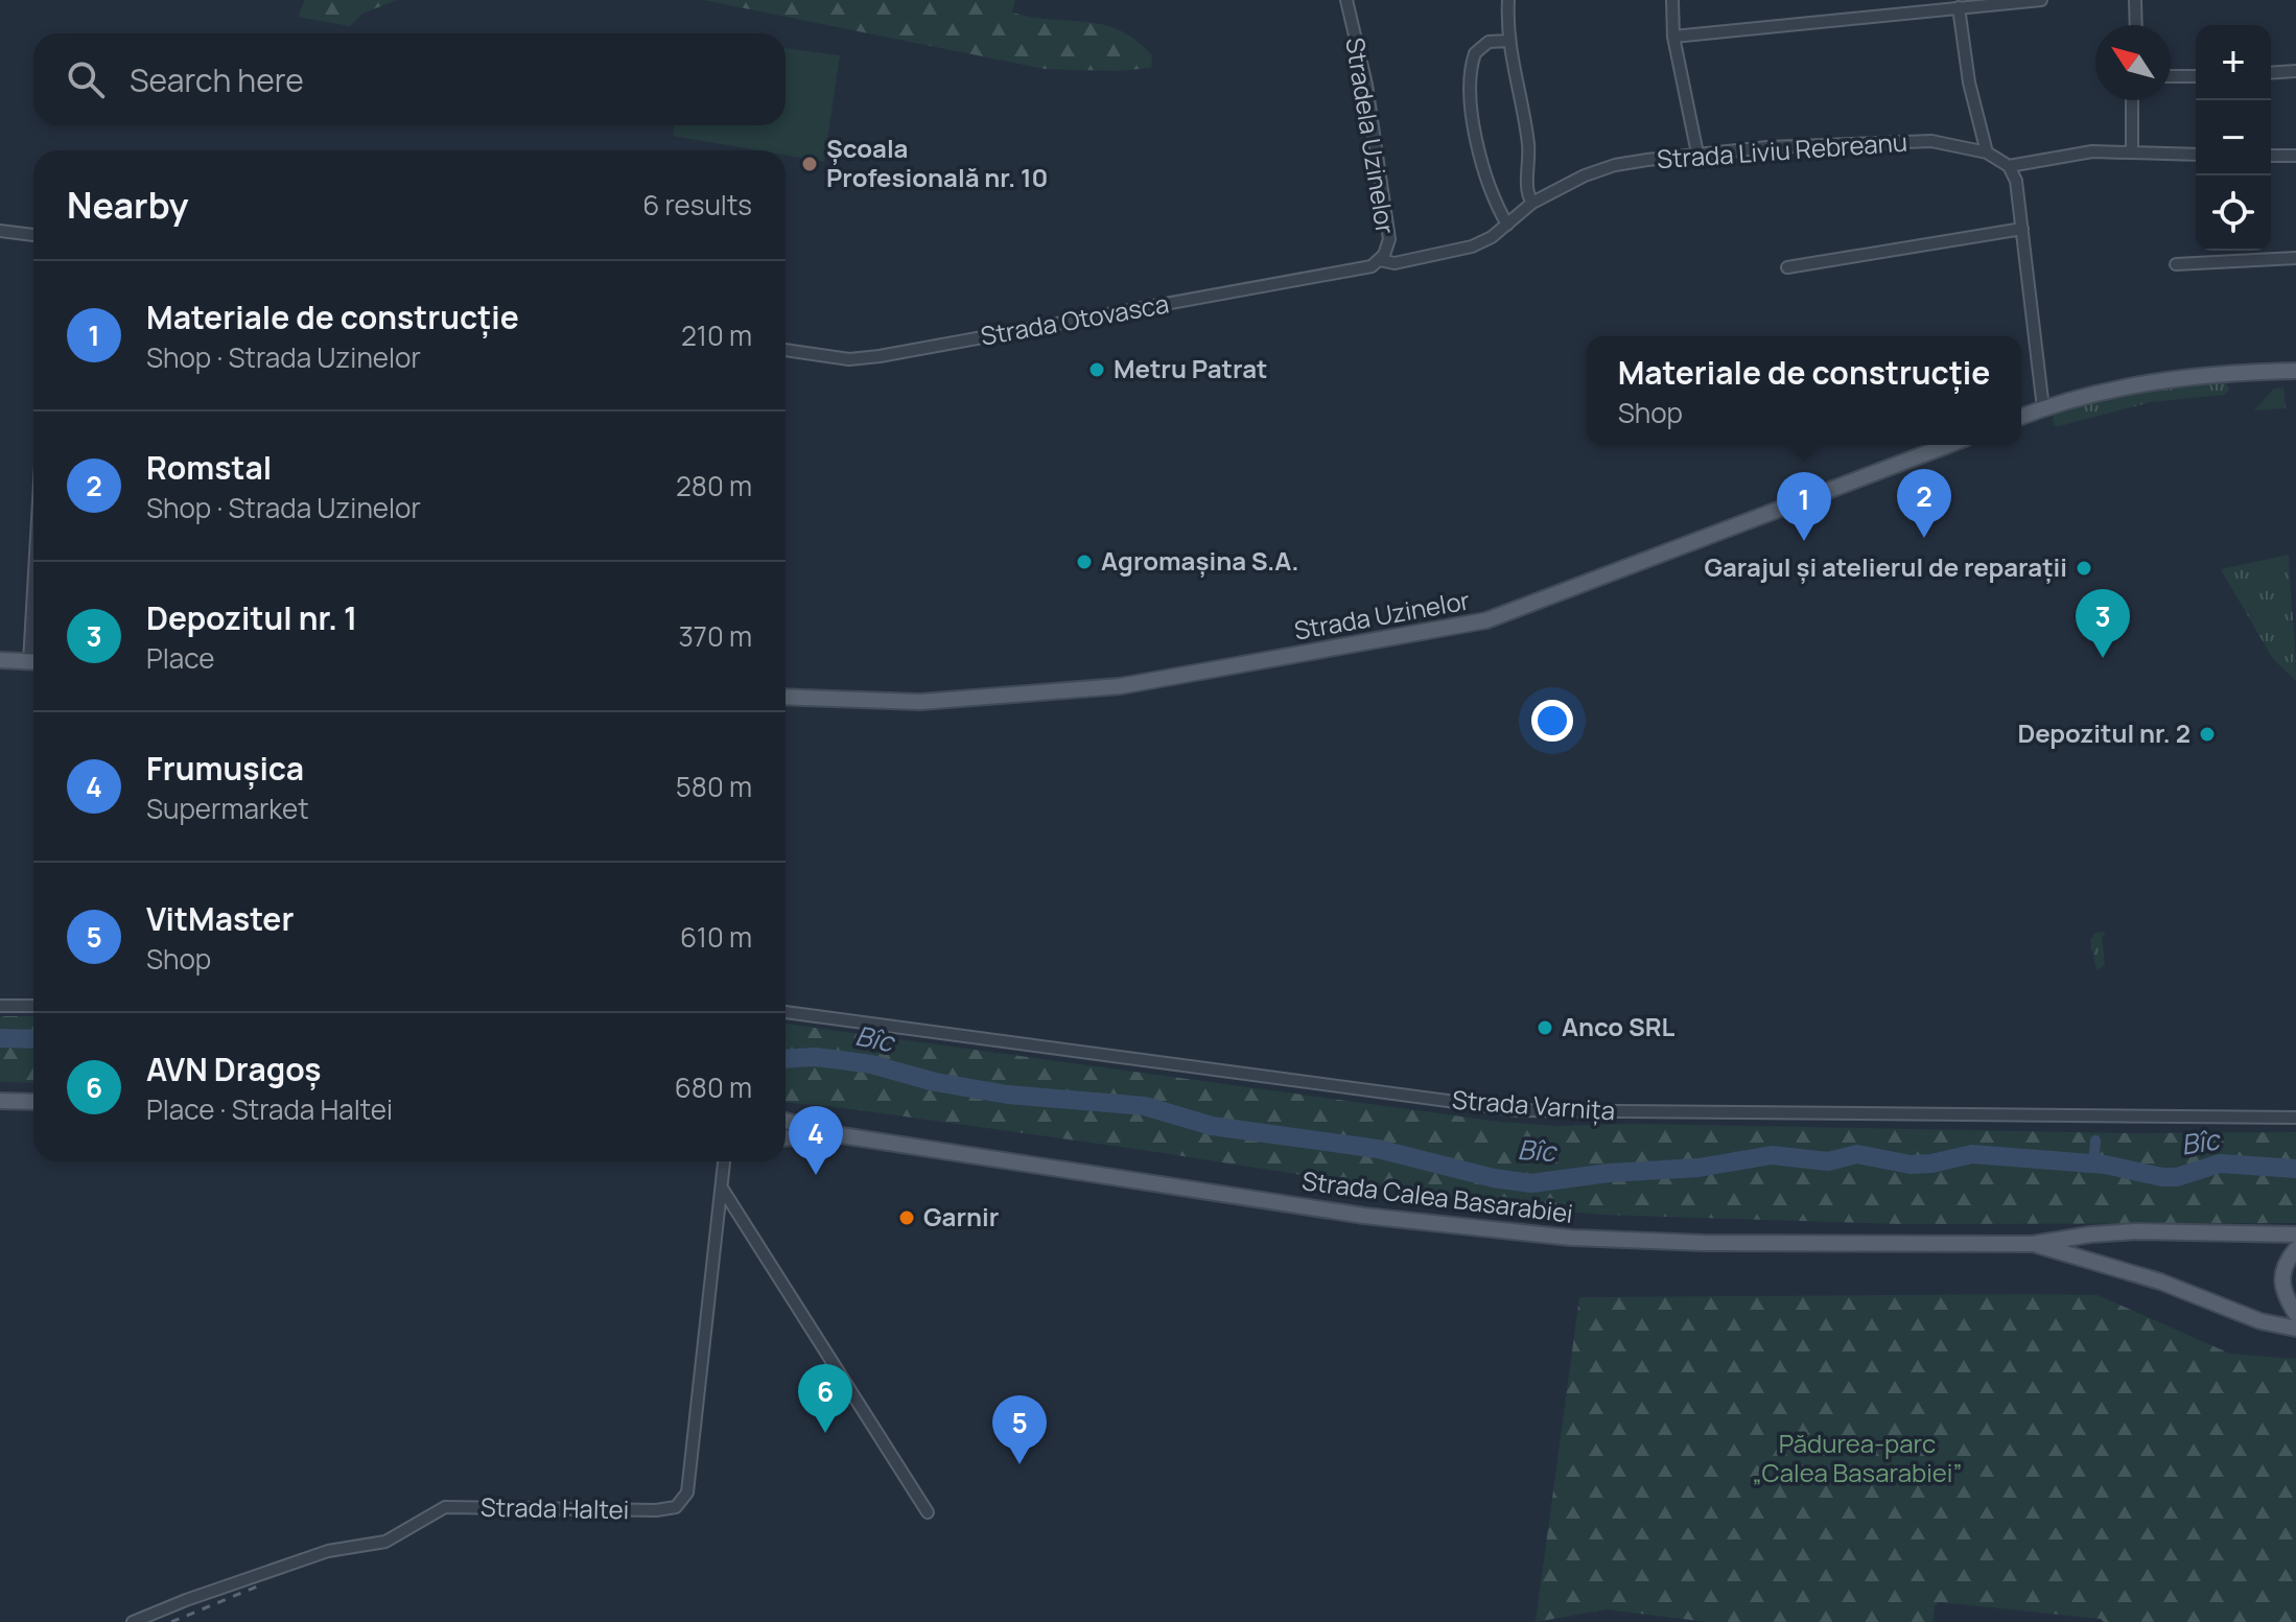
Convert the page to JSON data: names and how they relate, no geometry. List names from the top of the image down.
{
  "streets": {
    "main road": ["Strada Uzinelor", "Strada Calea Basarabiei"],
    "street": [
      "Stradela Uzinelor",
      "Strada Liviu Rebreanu",
      "Strada Otovasca",
      "Strada Varnița",
      "Strada Haltei"
    ]
  },
  "crossings": [
    ["Stradela Uzinelor", "Strada Liviu Rebreanu"],
    ["Stradela Uzinelor", "Strada Otovasca"],
    ["Strada Liviu Rebreanu", "Strada Otovasca"]
  ],
  "water": ["Bîc"],
  "parks": ["Pădurea-parc „Calea Basarabiei”"],
  "places": [
    "Școala Profesională nr. 10",
    "Metru Patrat",
    "Agromașina S.A.",
    "Garajul și atelierul de reparații",
    "Depozitul nr. 2",
    "Anco SRL",
    "Garnir"
  ],
  "north": "top left",
  "page": {
    "map_buttons": ["+", "−"],
    "search": "Search here",
    "heading": ["Nearby", "6 results"],
    "list": [
      {
        "mark": "1",
        "name": "Materiale de construcție",
        "note": "Shop · Strada Uzinelor",
        "value": "210 m"
      },
      {
        "mark": "2",
        "name": "Romstal",
        "note": "Shop · Strada Uzinelor",
        "value": "280 m"
      },
      {
        "mark": "3",
        "name": "Depozitul nr. 1",
        "note": "Place",
        "value": "370 m"
      },
      {
        "mark": "4",
        "name": "Frumușica",
        "note": "Supermarket",
        "value": "580 m"
      },
      {
        "mark": "5",
        "name": "VitMaster",
        "note": "Shop",
        "value": "610 m"
      },
      {
        "mark": "6",
        "name": "AVN Dragoș",
        "note": "Place · Strada Haltei",
        "value": "680 m"
      }
    ],
    "popup": ["Materiale de construcție", "Shop"],
    "pins": [
      "2",
      "1",
      "3",
      "4",
      "6",
      "5"
    ]
  }
}
